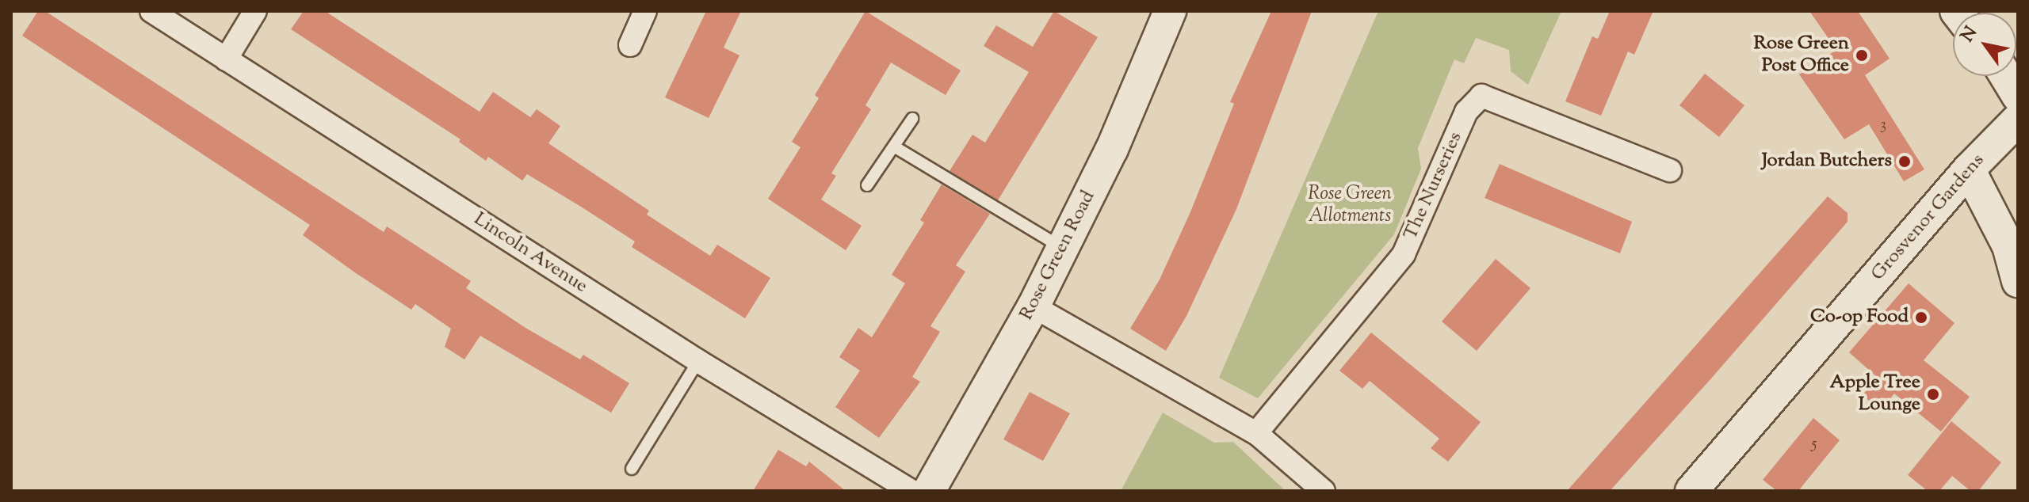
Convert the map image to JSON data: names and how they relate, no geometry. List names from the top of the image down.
{
  "streets": {
    "street": [
      "The Nurseries",
      "Grosvenor Gardens",
      "Lincoln Avenue",
      "Rose Green Road"
    ]
  },
  "parks": ["Rose Green Allotments"],
  "places": [
    "Rose Green Post Office",
    "Jordan Butchers",
    "Co-op Food",
    "Apple Tree Lounge"
  ],
  "house_numbers": ["3", "5"],
  "north": "top left"
}
